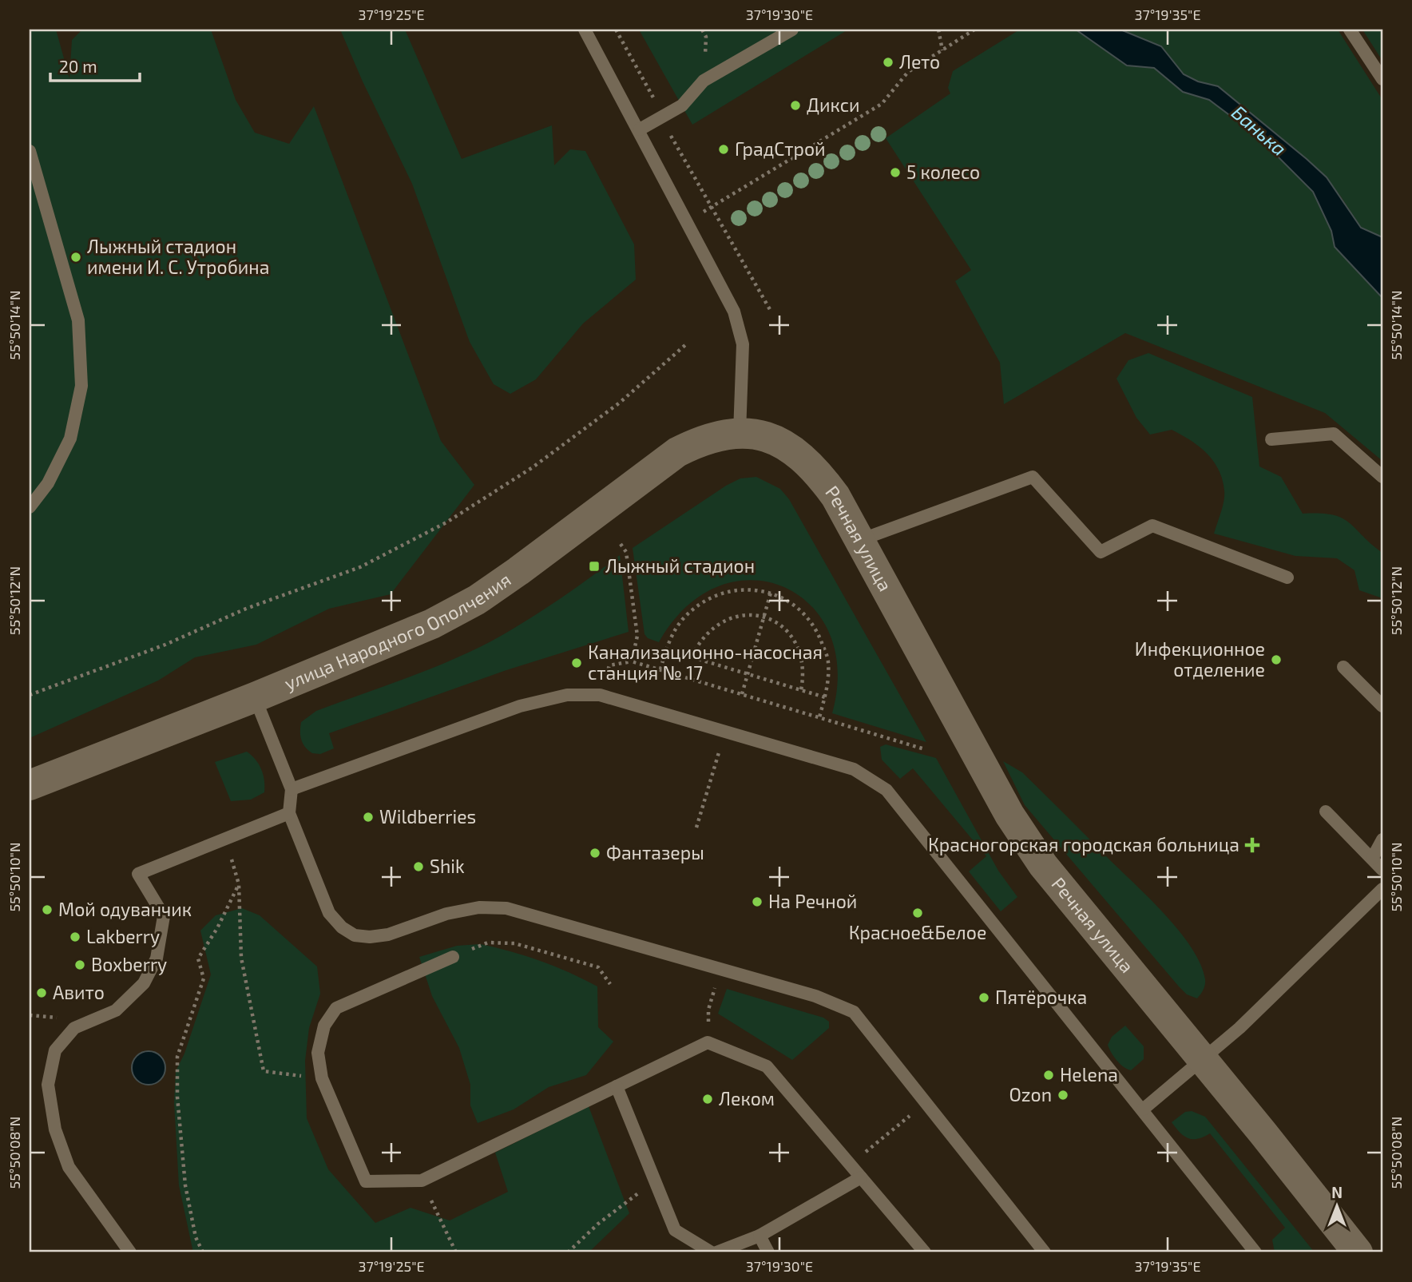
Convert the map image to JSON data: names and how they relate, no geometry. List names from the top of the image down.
{
  "streets": {
    "main road": ["Речная улица", "улица Народного Ополчения"]
  },
  "crossings": [
    ["Речная улица", "улица Народного Ополчения"]
  ],
  "water": ["Банька"],
  "places": {
    "other": [
      "Лето",
      "Дикси",
      "ГрадСтрой",
      "5 колесо",
      "Лыжный стадион имени И. С. Утробина",
      "Инфекционное отделение",
      "Канализационно-насосная станция № 17",
      "Wildberries",
      "Фантазеры",
      "Shik",
      "На Речной",
      "Мой одуванчик",
      "Красное&Белое",
      "Lakberry",
      "Boxberry",
      "Авито",
      "Пятёрочка",
      "Helena",
      "Ozon",
      "Леком"
    ],
    "transit": ["Лыжный стадион"],
    "health": ["Красногорская городская больница"]
  },
  "scale_bar": "20 m",
  "north": "top",
  "coordinates": [
    "37°19'25\"E",
    "37°19'30\"E",
    "37°19'35\"E",
    "55°50'14\"N",
    "55°50'12\"N",
    "55°50'10\"N",
    "55°50'08\"N"
  ]
}
